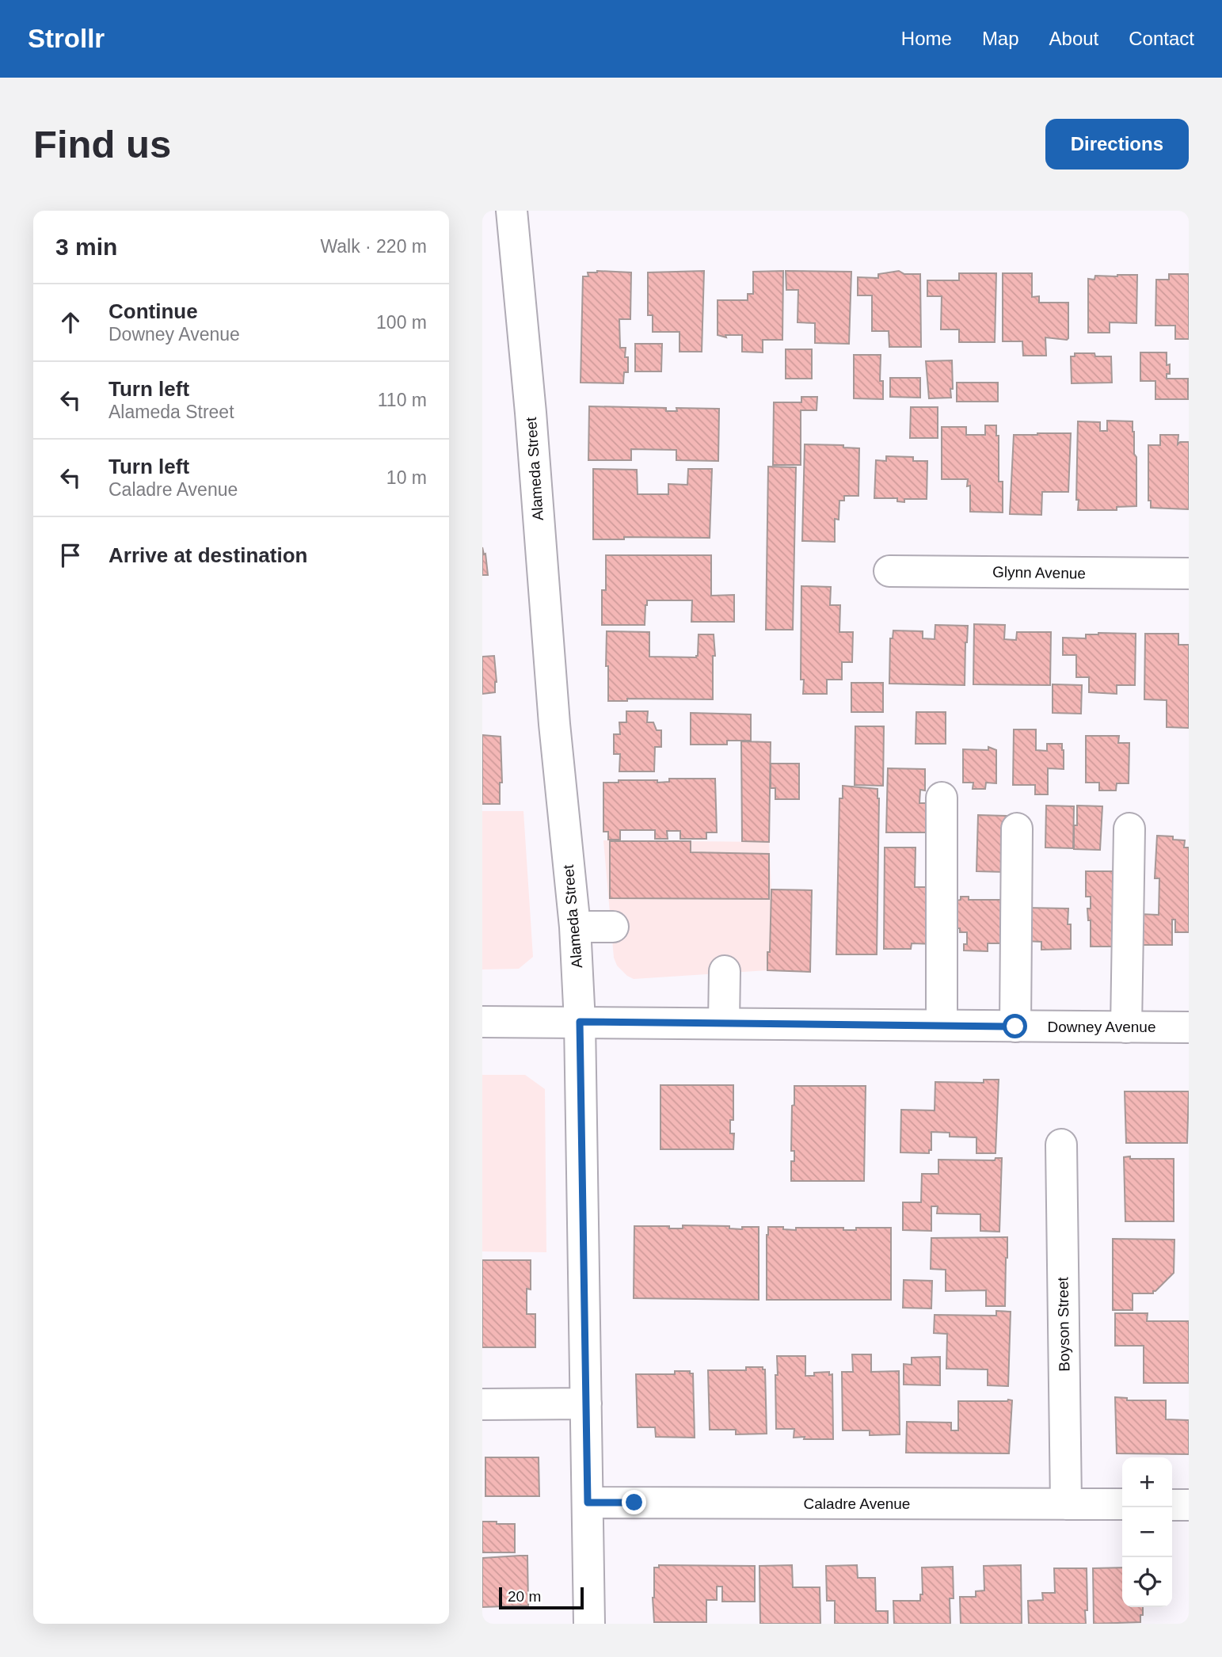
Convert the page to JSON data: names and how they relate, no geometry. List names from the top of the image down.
{
  "streets": {
    "street": [
      "Alameda Street",
      "Glynn Avenue",
      "Downey Avenue",
      "Boyson Street",
      "Caladre Avenue"
    ]
  },
  "crossings": [
    ["Alameda Street", "Downey Avenue"],
    ["Alameda Street", "Caladre Avenue"],
    ["Boyson Street", "Caladre Avenue"]
  ],
  "scale_bar": "20 m",
  "page": {
    "header": "Strollr",
    "nav": [
      "Home",
      "Map",
      "About",
      "Contact"
    ],
    "buttons": "Directions",
    "title": "Find us",
    "heading": ["3 min", "Walk · 220 m"],
    "list": [
      ["Continue", "Downey Avenue", "100 m"],
      ["Turn left", "Alameda Street", "110 m"],
      ["Turn left", "Caladre Avenue", "10 m"],
      "Arrive at destination"
    ],
    "map_buttons": ["+", "−"],
    "scale": "20 m"
  }
}
